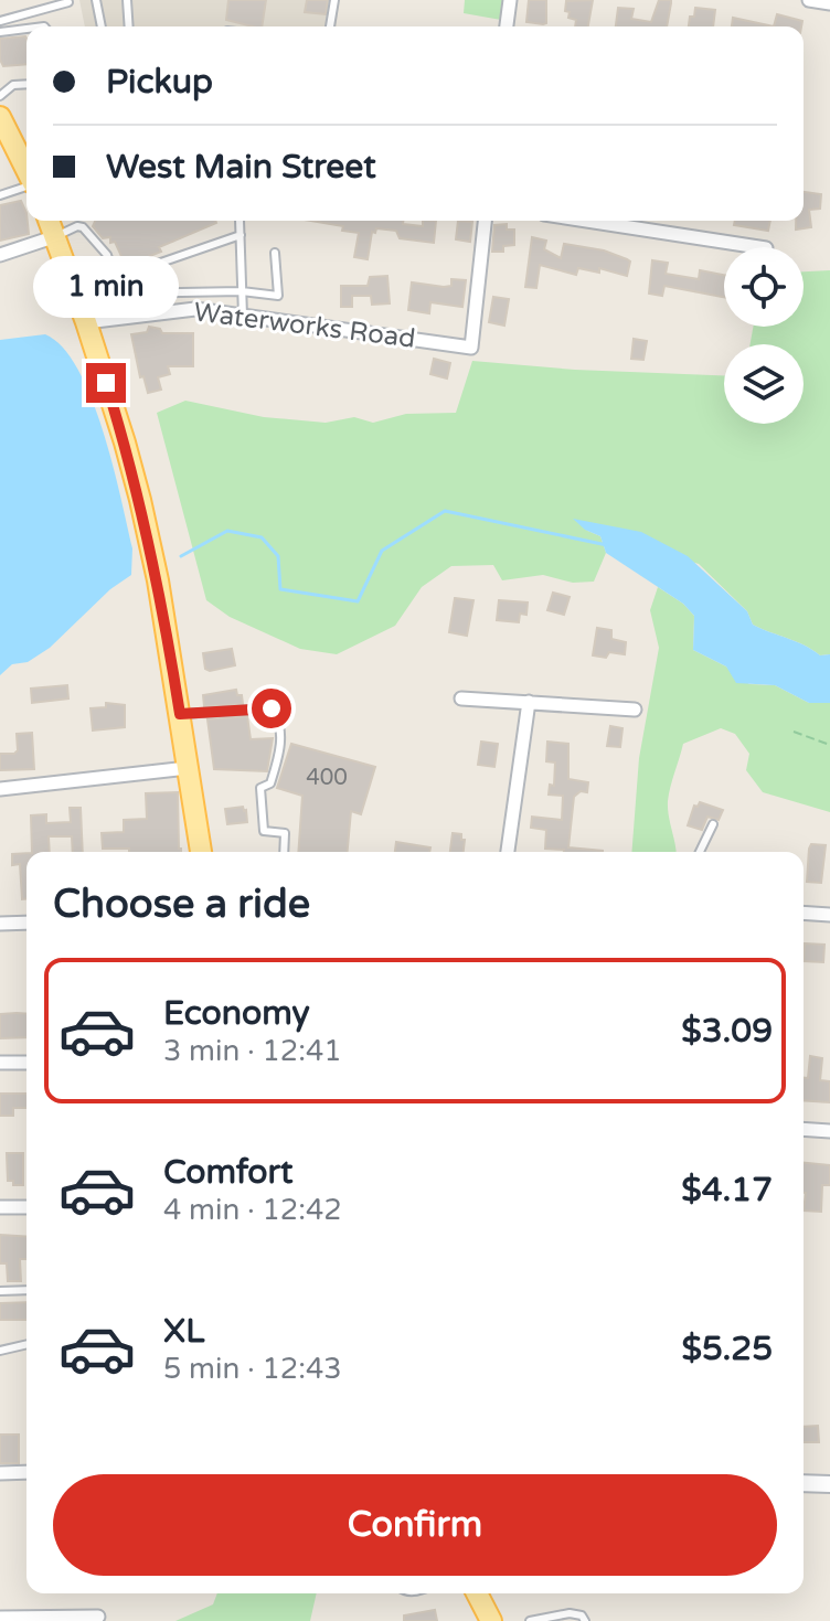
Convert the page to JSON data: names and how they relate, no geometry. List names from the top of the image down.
{
  "streets": {
    "street": ["Waterworks Road"]
  },
  "house_numbers": ["400"],
  "page": {
    "banner": ["Pickup", "West Main Street"],
    "bubble": "1 min",
    "heading": "Choose a ride",
    "list": [
      {
        "name": "Economy",
        "note": "3 min · 12:41",
        "value": "$3.09"
      },
      {
        "name": "Comfort",
        "note": "4 min · 12:42",
        "value": "$4.17"
      },
      {
        "name": "XL",
        "note": "5 min · 12:43",
        "value": "$5.25"
      }
    ],
    "buttons": "Confirm"
  }
}
